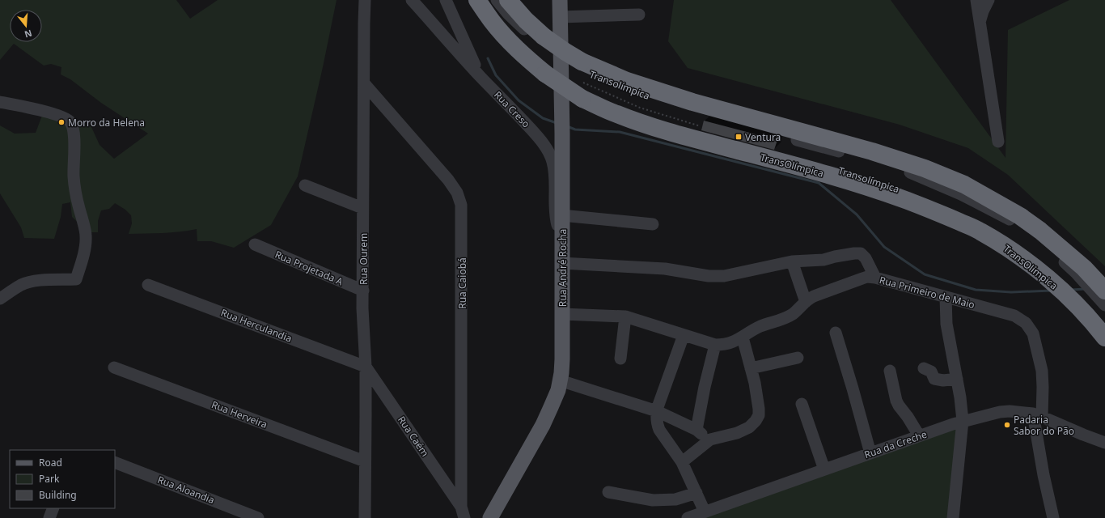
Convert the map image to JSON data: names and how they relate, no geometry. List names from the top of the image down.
{
  "streets": {
    "highway": ["TransOlímpica"],
    "main road": ["Rua André Rocha"],
    "street": [
      "Transolímpica",
      "Rua Creso",
      "Rua Ourem",
      "Rua Projetada A",
      "Rua Caiobá",
      "Rua Primeiro de Maio",
      "Rua Herculandia",
      "Rua Herveira",
      "Rua Caém",
      "Rua da Creche",
      "Rua Aloandia"
    ]
  },
  "crossings": [
    ["Transolímpica", "TransOlímpica"],
    ["Rua Creso", "Rua André Rocha"],
    ["Rua Ourem", "Rua Projetada A"],
    ["Rua Ourem", "Rua Caiobá"],
    ["Rua Ourem", "Rua Herculandia"],
    ["Rua Ourem", "Rua Herveira"],
    ["Rua Ourem", "Rua Caém"],
    ["Rua André Rocha", "Rua Primeiro de Maio"],
    ["Rua Caiobá", "Rua Caém"],
    ["Rua Primeiro de Maio", "Rua da Creche"],
    ["Rua Herculandia", "Rua Caém"]
  ],
  "places": {
    "other": ["Morro da Helena", "Padaria Sabor do Pão"],
    "transit": ["Ventura"]
  },
  "legend": ["Road", "Park", "Building"],
  "north": "bottom"
}
